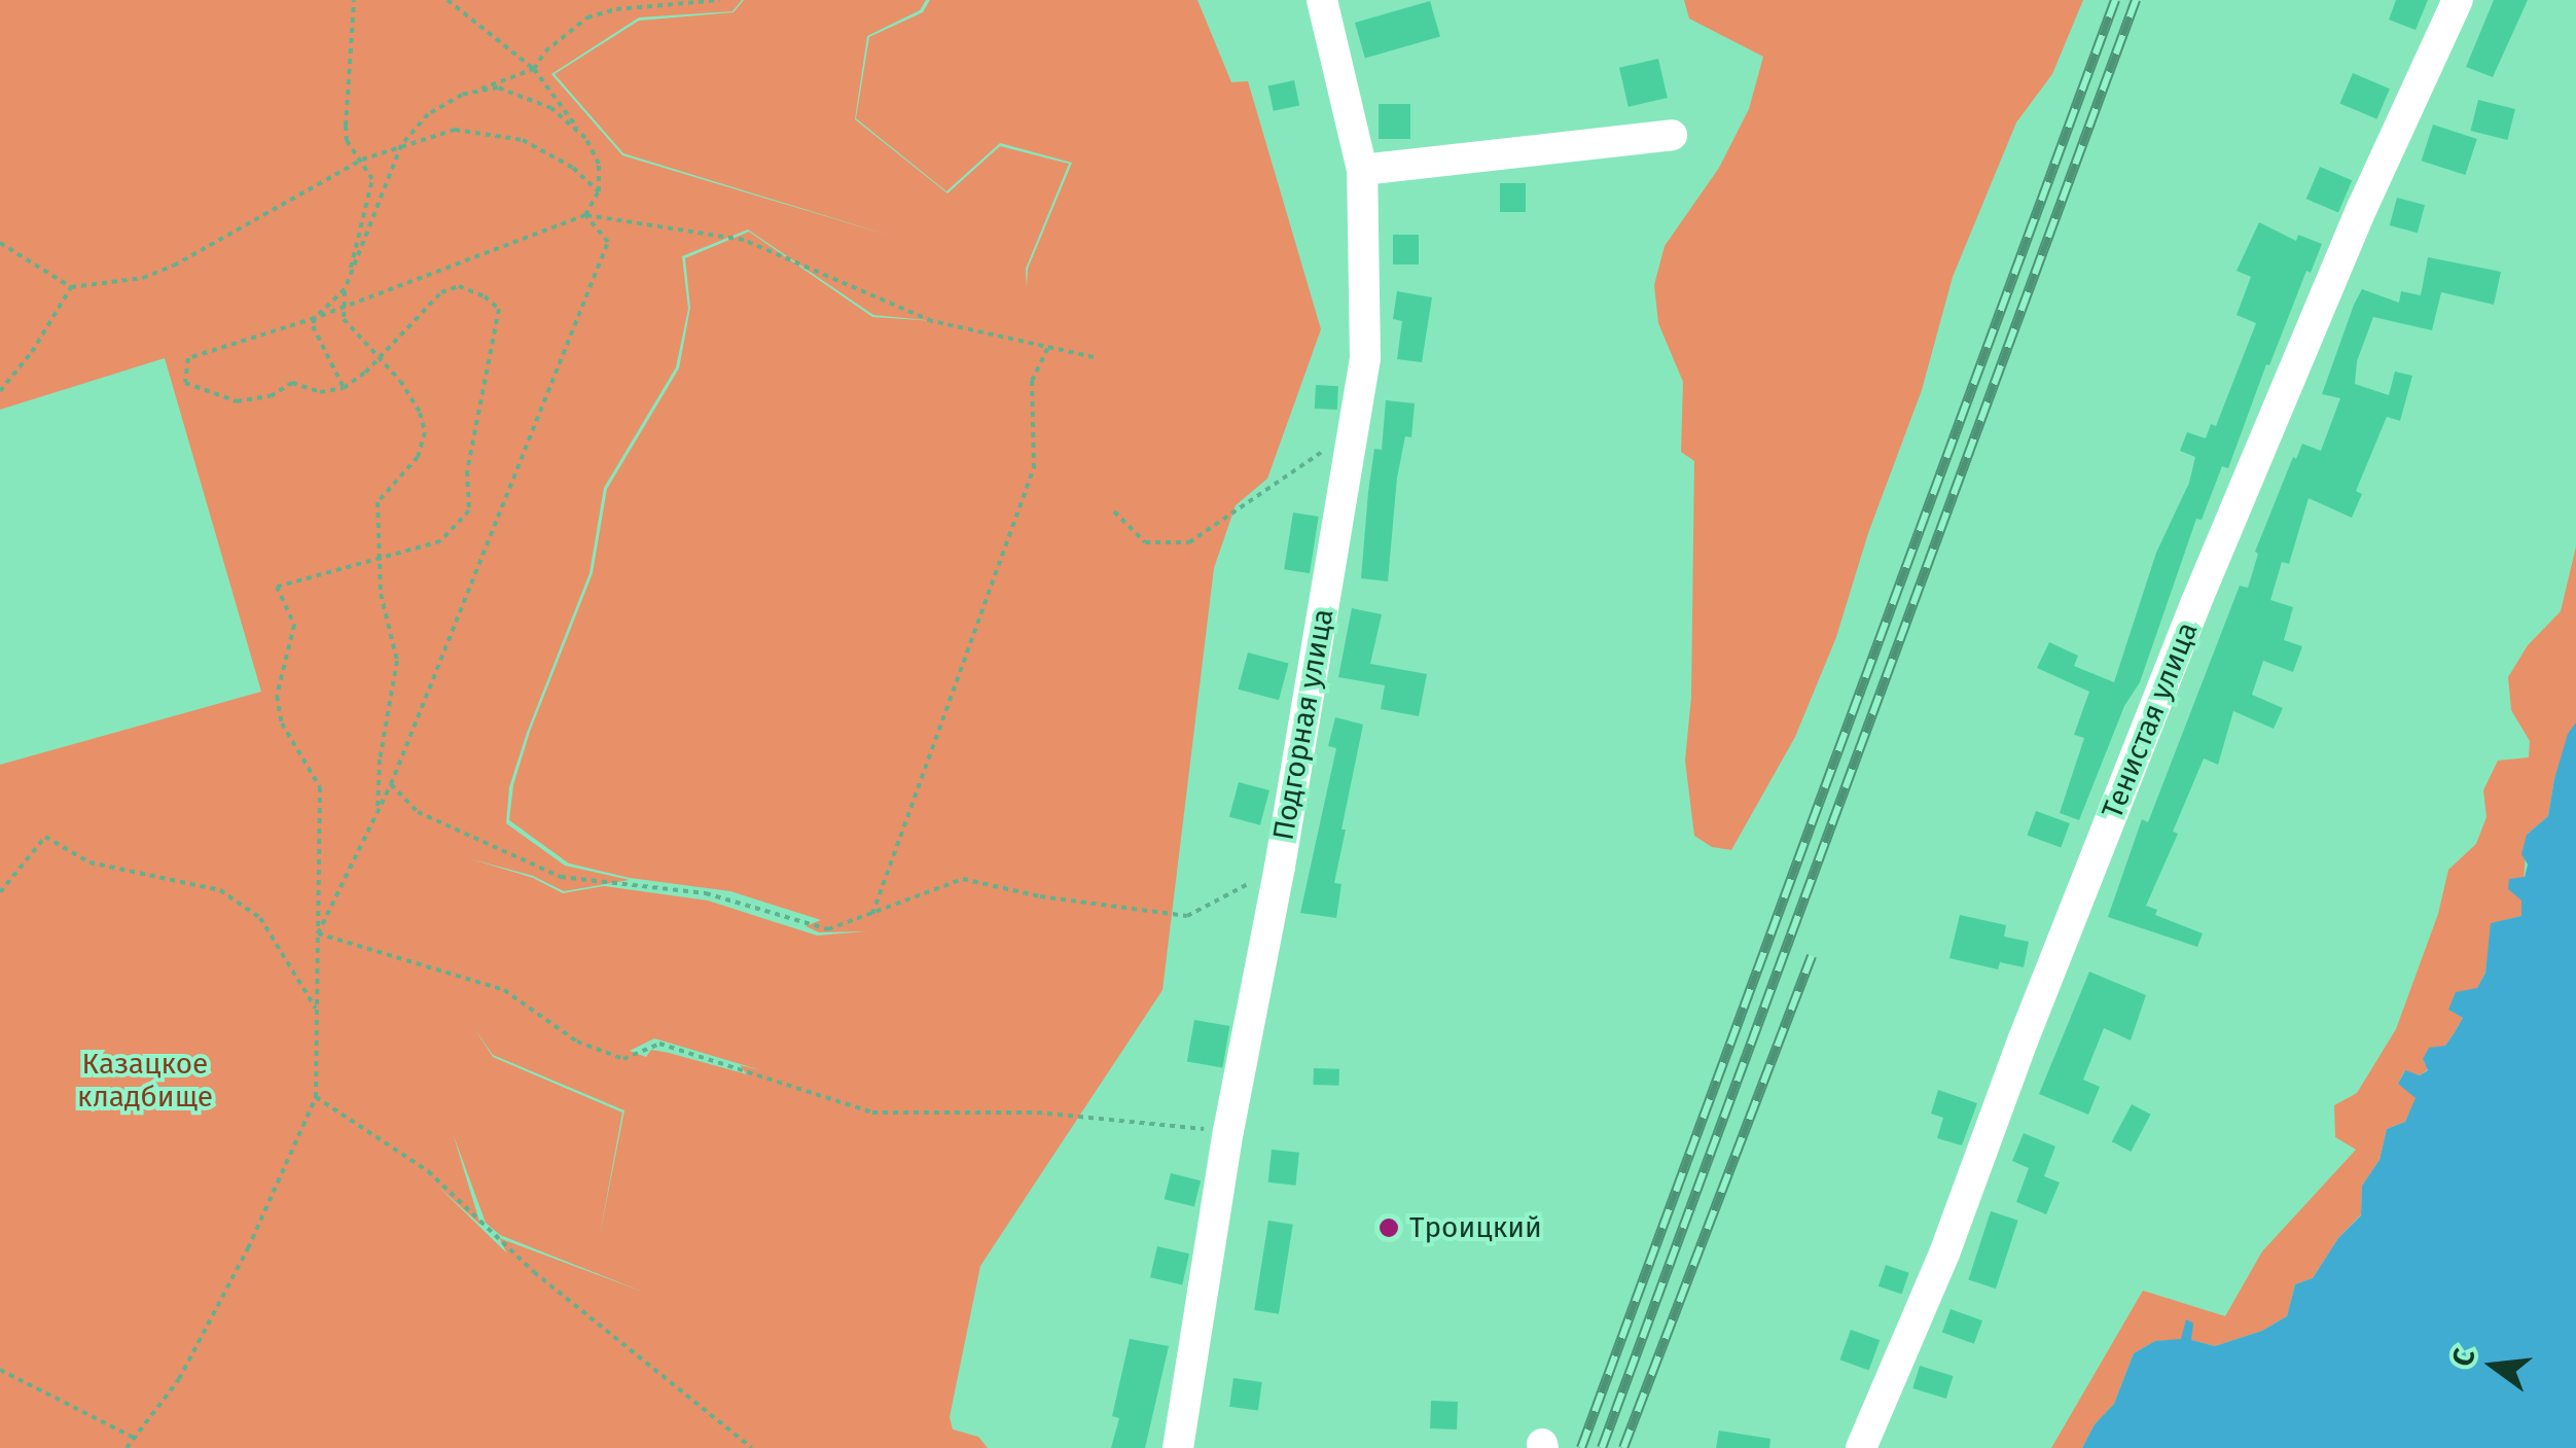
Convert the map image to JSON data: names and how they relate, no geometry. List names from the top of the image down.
{
  "streets": {
    "street": ["Тенистая улица", "Подгорная улица"]
  },
  "parks": ["Казацкое кладбище"],
  "places": ["Троицкий"],
  "north": "left"
}
